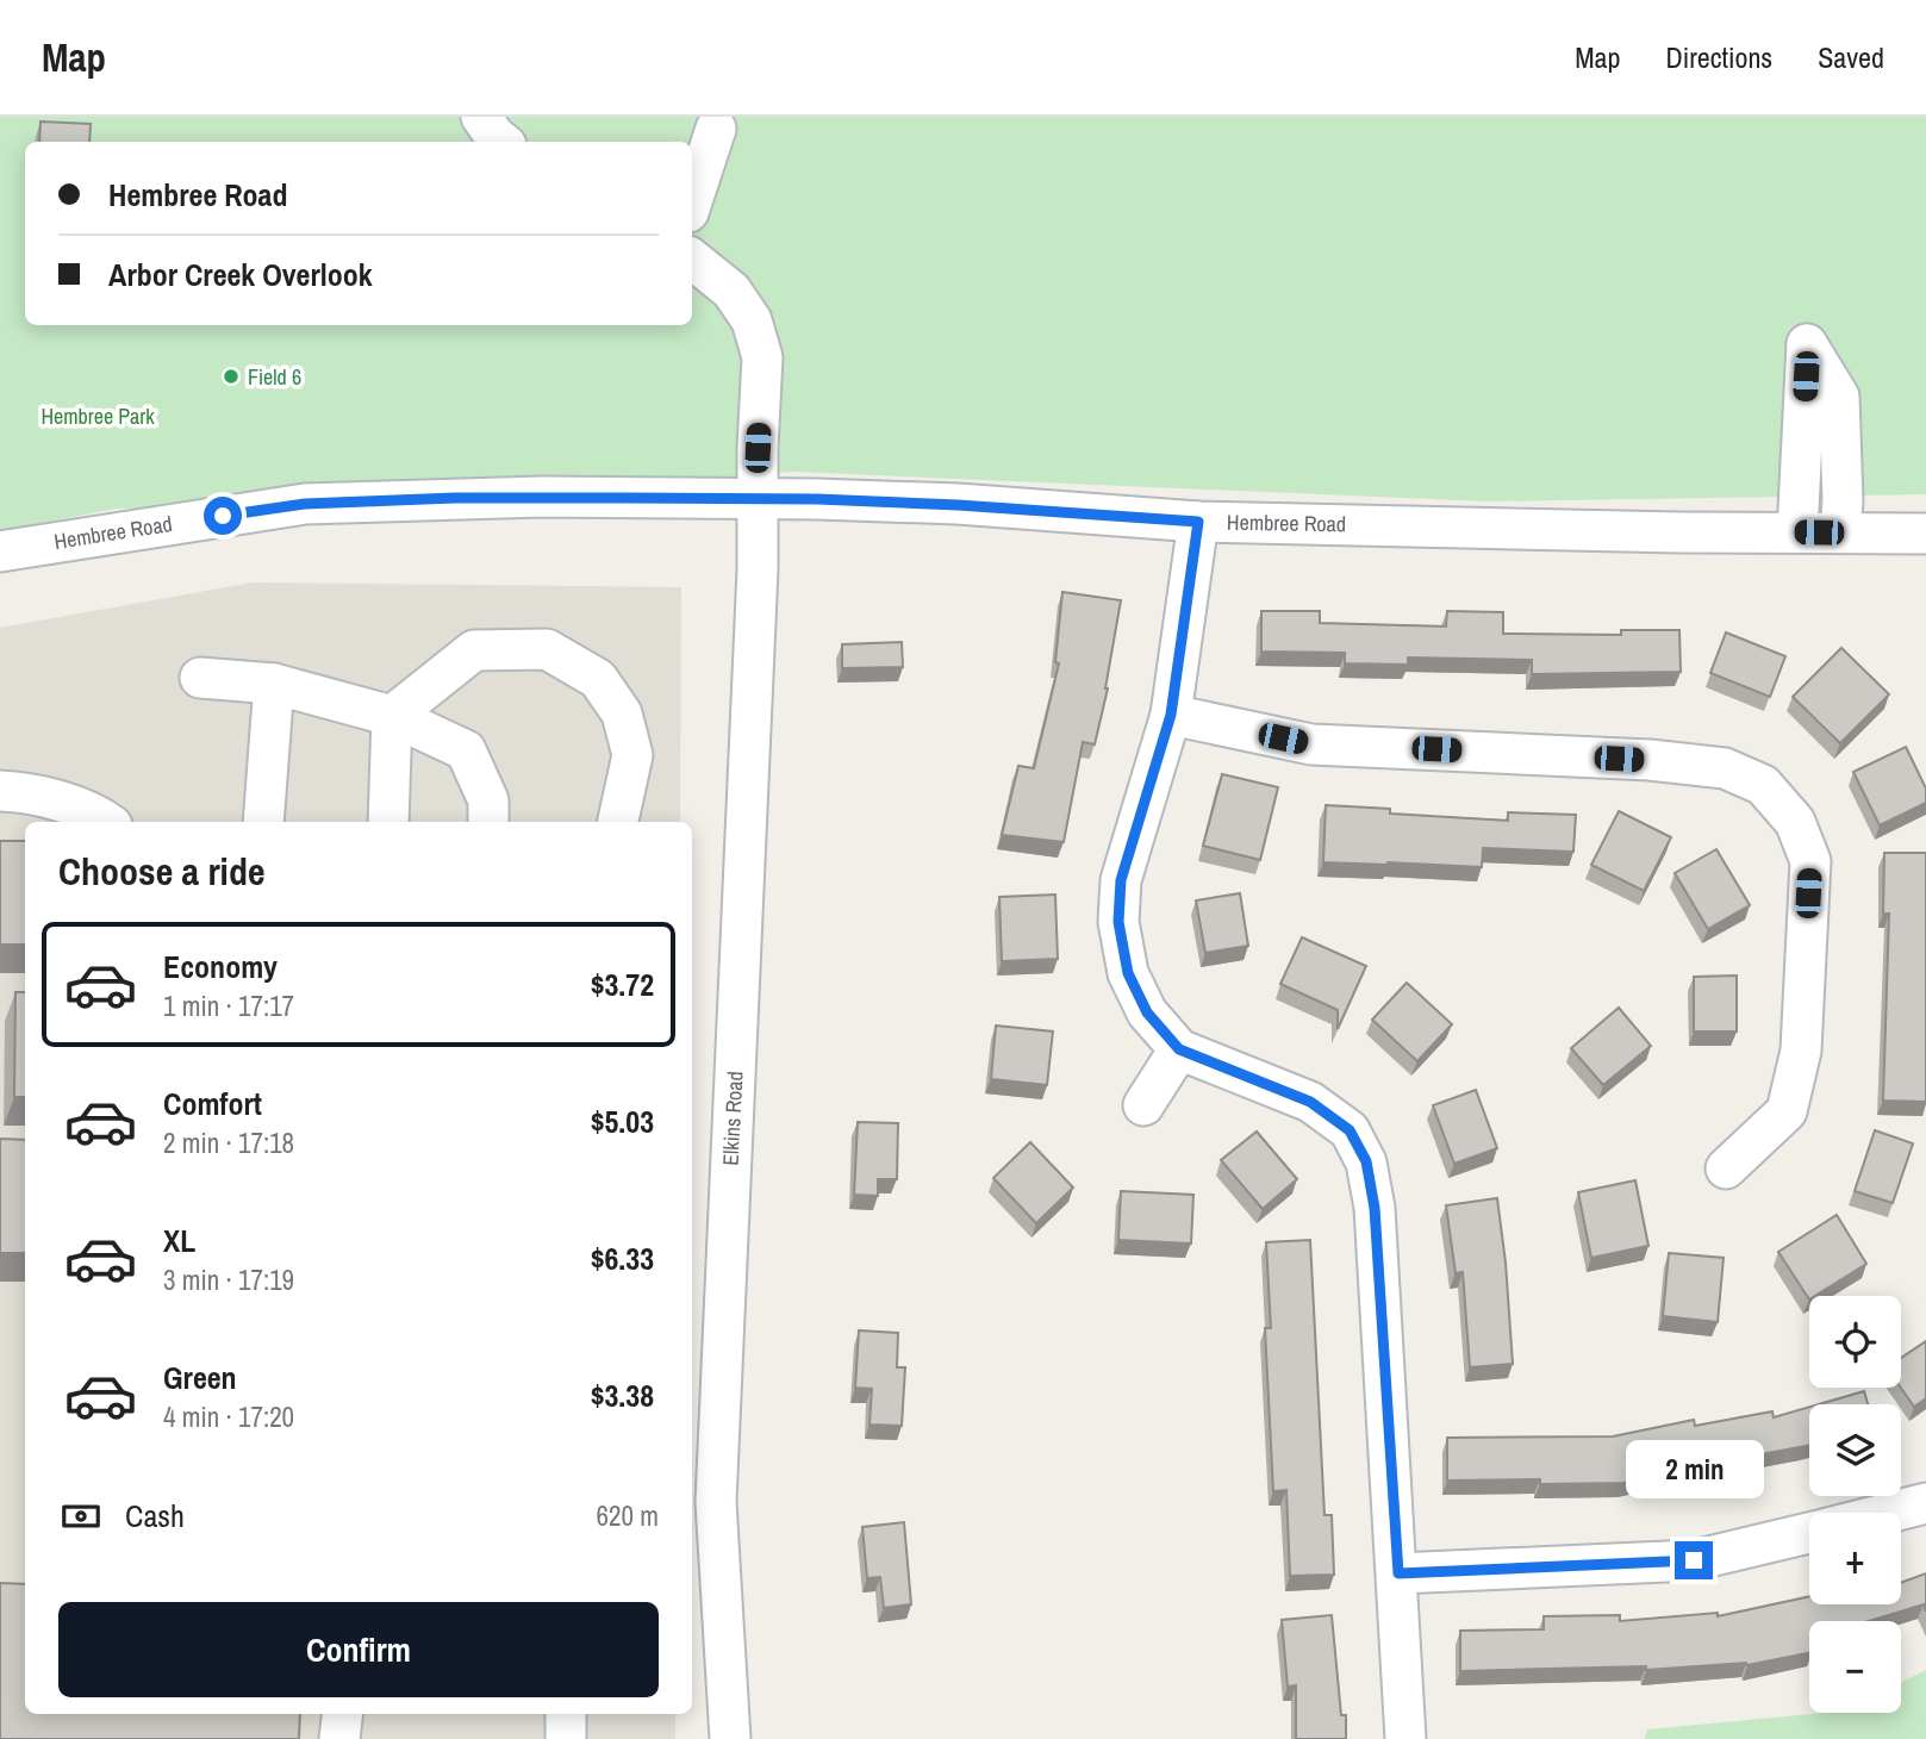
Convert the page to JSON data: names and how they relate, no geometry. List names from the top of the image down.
{
  "streets": {
    "street": ["Hembree Road", "Elkins Road"]
  },
  "crossings": [
    ["Hembree Road", "Elkins Road"]
  ],
  "parks": ["Hembree Park"],
  "places": ["Field 6"],
  "page": {
    "header": "Map",
    "nav": ["Map", "Directions", "Saved"],
    "banner": ["Hembree Road", "Arbor Creek Overlook"],
    "heading": "Choose a ride",
    "list": [
      {
        "name": "Economy",
        "note": "1 min · 17:17",
        "value": "$3.72"
      },
      {
        "name": "Comfort",
        "note": "2 min · 17:18",
        "value": "$5.03"
      },
      {
        "name": "XL",
        "note": "3 min · 17:19",
        "value": "$6.33"
      },
      {
        "name": "Green",
        "note": "4 min · 17:20",
        "value": "$3.38"
      }
    ],
    "map_buttons": ["+", "−"],
    "bubble": "2 min",
    "pay": ["Cash", "620 m"],
    "buttons": "Confirm"
  }
}
